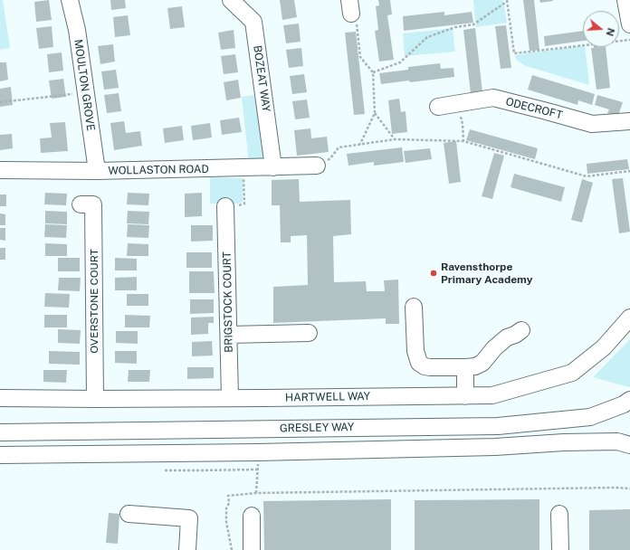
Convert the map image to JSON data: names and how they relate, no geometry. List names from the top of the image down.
{
  "streets": {
    "street": [
      "BOZEAT WAY",
      "MOULTON GROVE",
      "ODECROFT",
      "WOLLASTON ROAD",
      "OVERSTONE COURT",
      "BRIGSTOCK COURT",
      "HARTWELL WAY",
      "GRESLEY WAY"
    ]
  },
  "crossings": [
    ["BOZEAT WAY", "WOLLASTON ROAD"],
    ["MOULTON GROVE", "WOLLASTON ROAD"],
    ["OVERSTONE COURT", "HARTWELL WAY"],
    ["BRIGSTOCK COURT", "HARTWELL WAY"]
  ],
  "places": ["Ravensthorpe Primary Academy"],
  "north": "right"
}
